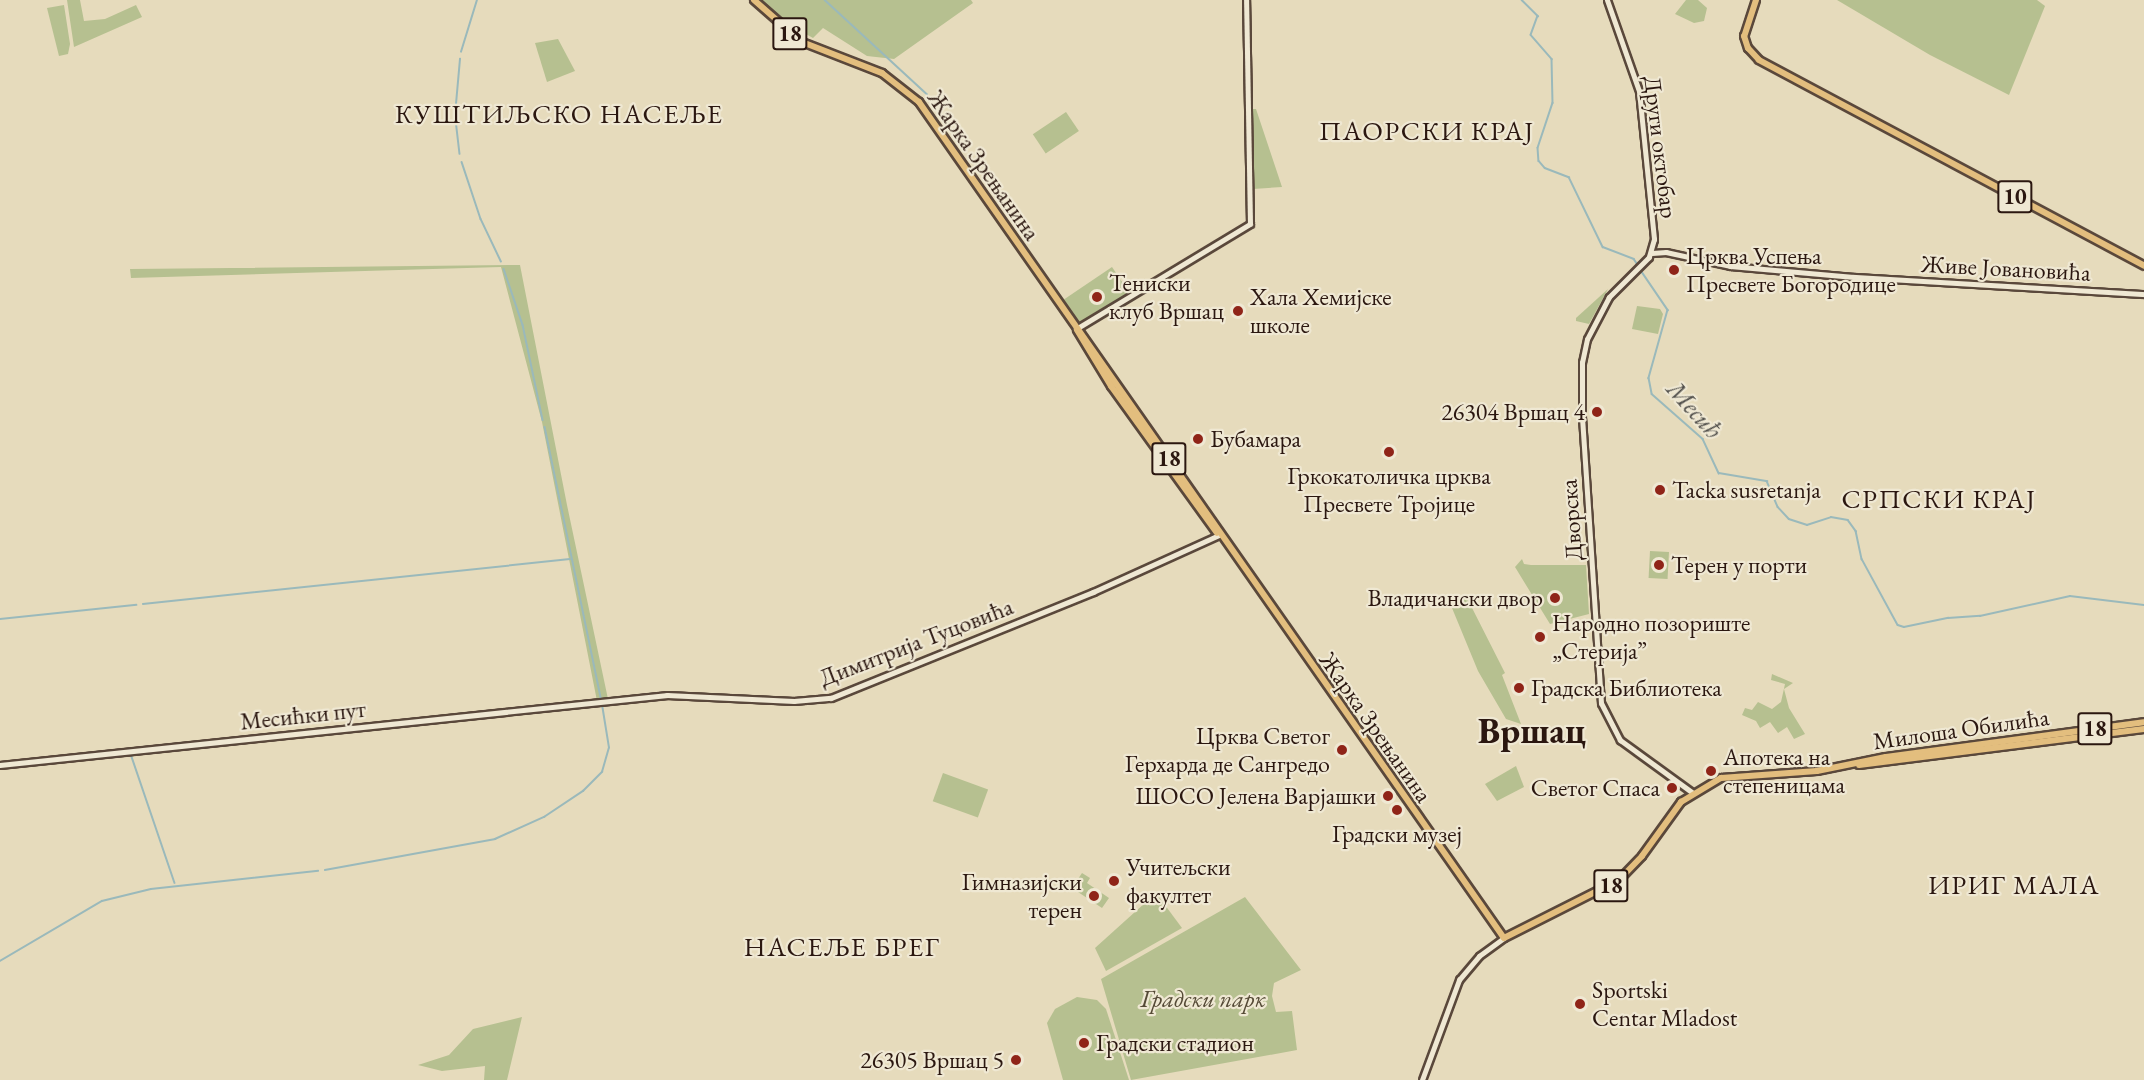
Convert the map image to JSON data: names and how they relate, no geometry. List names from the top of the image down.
{
  "streets": {
    "main road": [
      "18",
      "Други октобар",
      "Жарка Зрењанина",
      "10",
      "Дворска",
      "Милоша Обилића"
    ],
    "street": ["Живе Јовановића", "Димитрија Туцовића", "Месићки пут"]
  },
  "crossings": [
    ["18", "Жарка Зрењанина"],
    ["18", "Дворска"],
    ["18", "Милоша Обилића"],
    ["Други октобар", "Живе Јовановића"],
    ["Други октобар", "Дворска"],
    ["Жарка Зрењанина", "Димитрија Туцовића"],
    ["Дворска", "Милоша Обилића"],
    ["Димитрија Туцовића", "Месићки пут"]
  ],
  "districts": [
    "КУШТИЉСКО НАСЕЉЕ",
    "ПАОРСКИ КРАЈ",
    "СРПСКИ КРАЈ",
    "Вршац",
    "ИРИГ МАЛА",
    "НАСЕЉЕ БРЕГ"
  ],
  "water": ["Месић"],
  "parks": ["Градски парк"],
  "places": [
    "Црква Успења Пресвете Богородице",
    "Тениски клуб Вршац",
    "Хала Хемијске школе",
    "26304 Вршац 4",
    "Бубамара",
    "Гркокатоличка црква Пресвете Тројице",
    "Tacka susretanja",
    "Терен у порти",
    "Владичански двор",
    "Народно позориште „Стерија”",
    "Градска Библиотека",
    "Црква Светог Герхарда де Сангредо",
    "Апотека на степеницама",
    "Светог Спаса",
    "ШОСО Јелена Варјашки",
    "Градски музеј",
    "Учитељски факултет",
    "Гимназијски терен",
    "Sportski Centar Mladost",
    "Градски стадион",
    "26305 Вршац 5"
  ]
}
